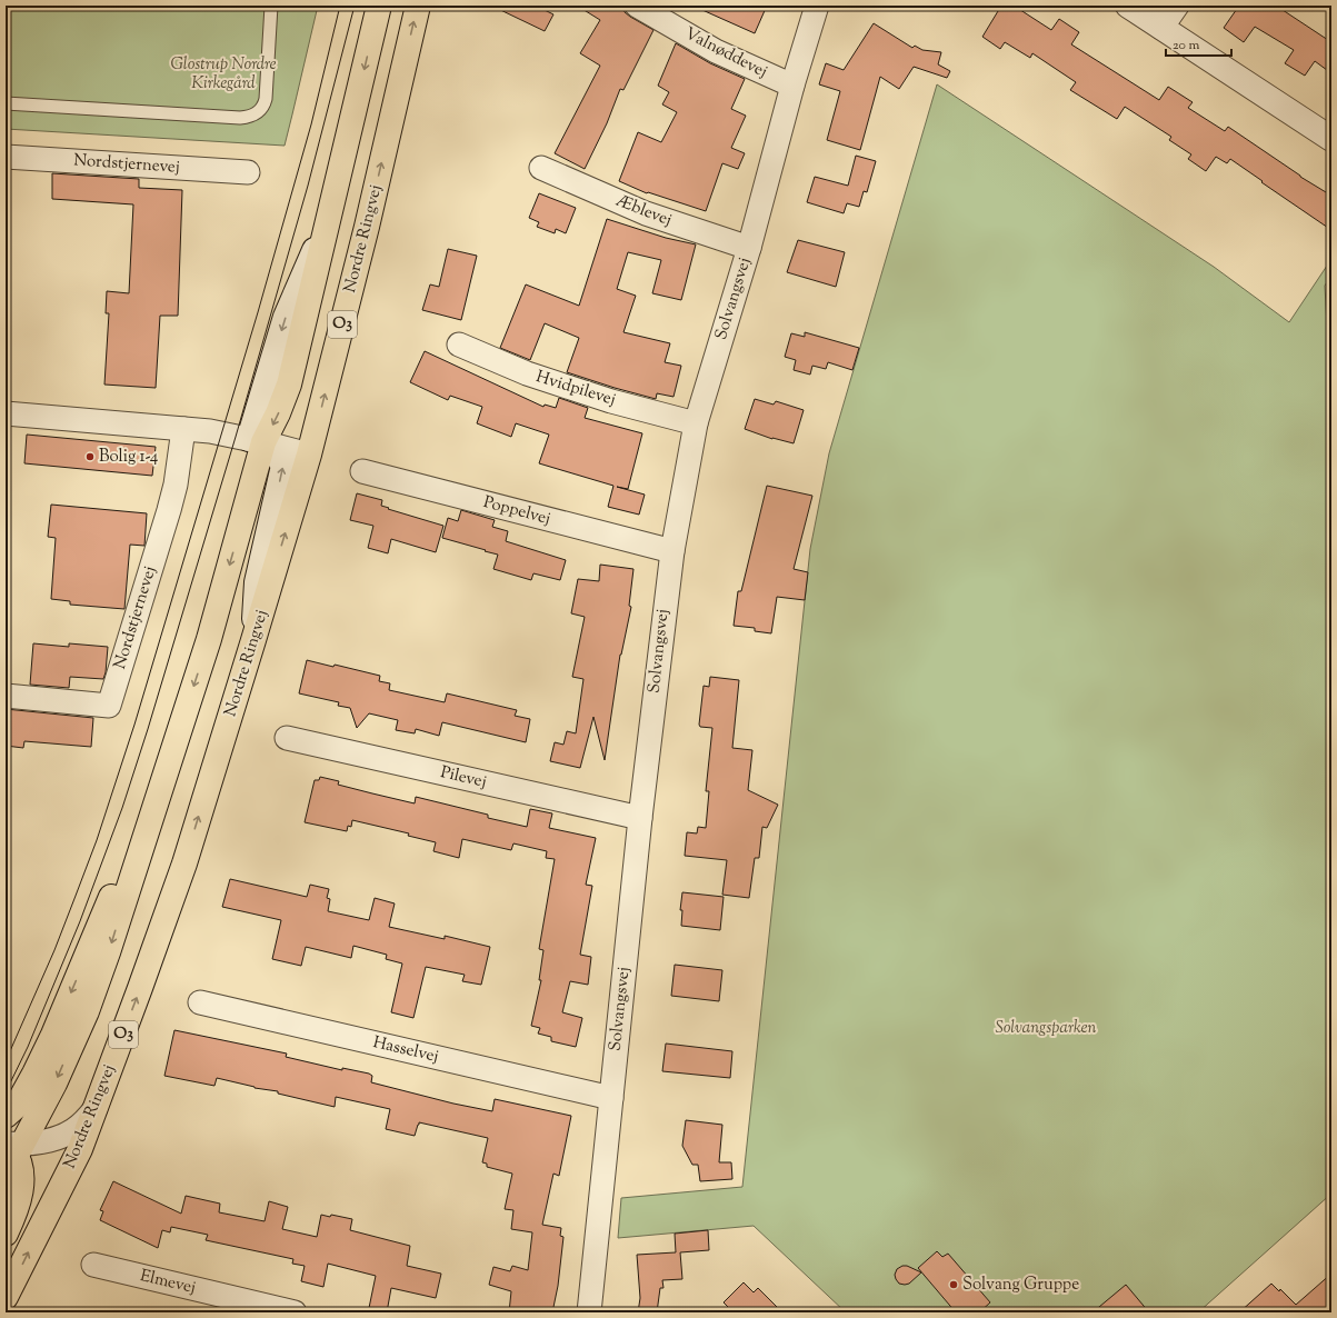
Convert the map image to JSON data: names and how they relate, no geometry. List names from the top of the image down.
{
  "streets": {
    "main road": ["Nordre Ringvej", "O3"],
    "street": [
      "Valnøddevej",
      "Nordstjernevej",
      "Æblevej",
      "Solvangsvej",
      "Hvidpilevej",
      "Poppelvej",
      "Pilevej",
      "Hasselvej",
      "Elmevej"
    ]
  },
  "crossings": [
    ["Valnøddevej", "Solvangsvej"],
    ["Æblevej", "Solvangsvej"],
    ["Solvangsvej", "Hvidpilevej"],
    ["Solvangsvej", "Poppelvej"],
    ["Solvangsvej", "Pilevej"],
    ["Solvangsvej", "Hasselvej"]
  ],
  "parks": ["Glostrup Nordre Kirkegård", "Solvangsparken"],
  "places": ["Bolig 1-4", "Solvang Gruppe"],
  "scale_bar": "20 m"
}
